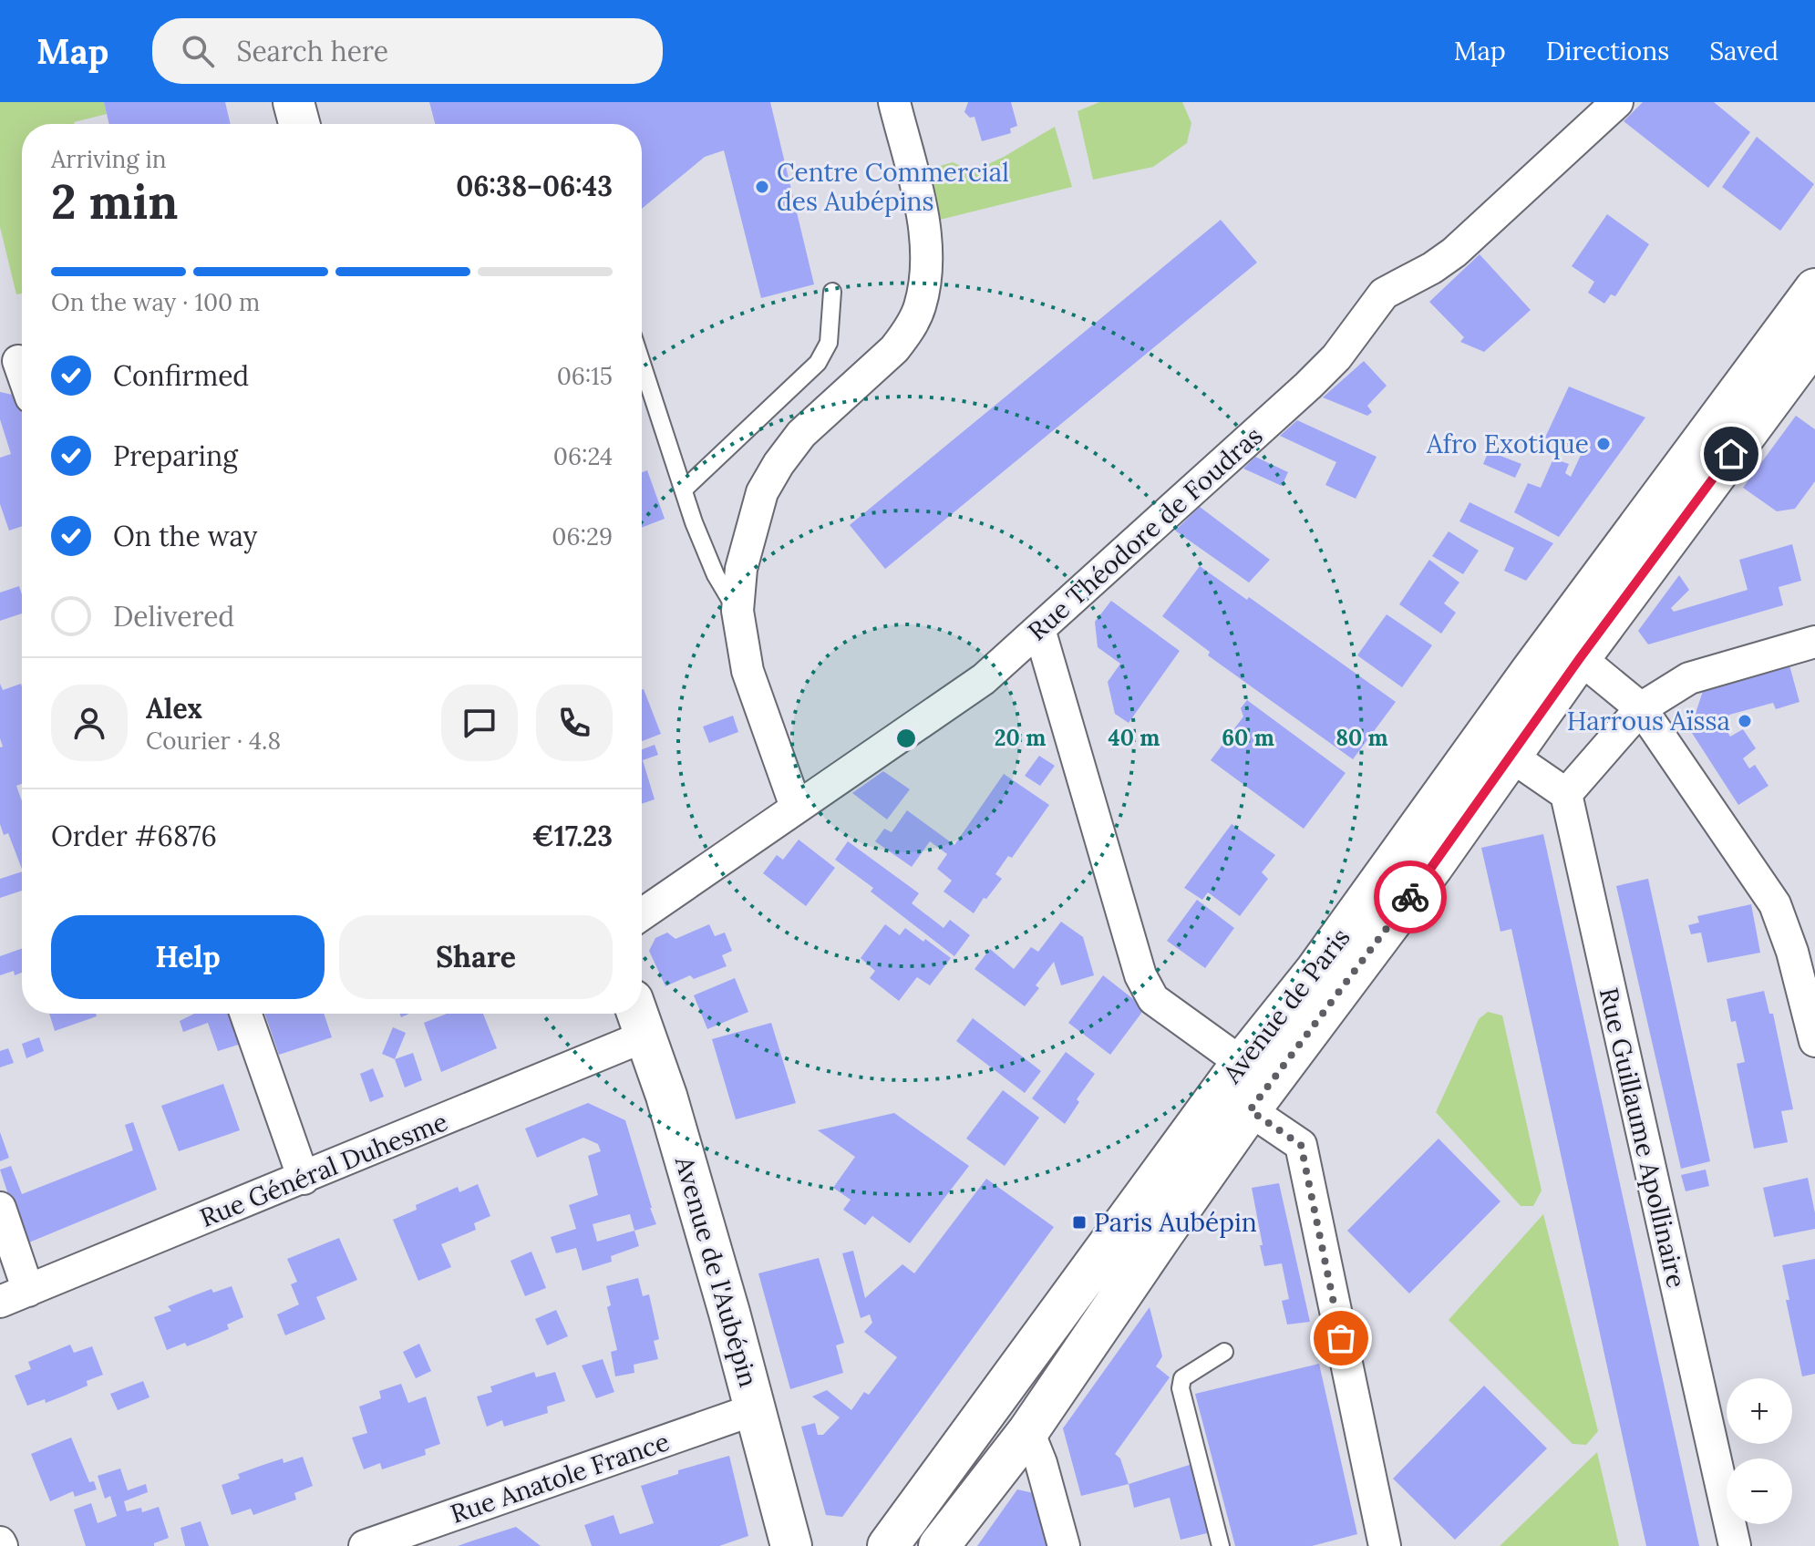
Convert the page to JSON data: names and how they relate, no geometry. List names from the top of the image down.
{
  "streets": {
    "main road": ["Avenue de Paris", "Avenue de l'Aubépin"],
    "street": [
      "Rue Théodore de Foudras",
      "Rue Guillaume Apollinaire",
      "Rue Général Duhesme",
      "Rue Anatole France"
    ]
  },
  "crossings": [
    ["Rue Général Duhesme", "Avenue de l'Aubépin"],
    ["Avenue de l'Aubépin", "Rue Anatole France"]
  ],
  "places": {
    "other": ["Centre Commercial des Aubépins", "Afro Exotique", "Harrous Aïssa"],
    "transit": ["Paris Aubépin"]
  },
  "page": {
    "header": "Map",
    "search": "Search here",
    "nav": ["Map", "Directions", "Saved"],
    "heading": ["2 min", "Arriving in", "06:38–06:43"],
    "panel": [
      "Alex",
      "Courier · 4.8",
      "Order #6876",
      "€17.23"
    ],
    "bar": "On the way · 100 m",
    "list": [
      ["Confirmed", "06:15"],
      ["Preparing", "06:24"],
      ["On the way", "06:29"],
      "Delivered"
    ],
    "buttons": ["Help", "Share"],
    "map_buttons": ["+", "−"]
  },
  "rings": [
    "20 m",
    "40 m",
    "60 m",
    "80 m"
  ]
}
